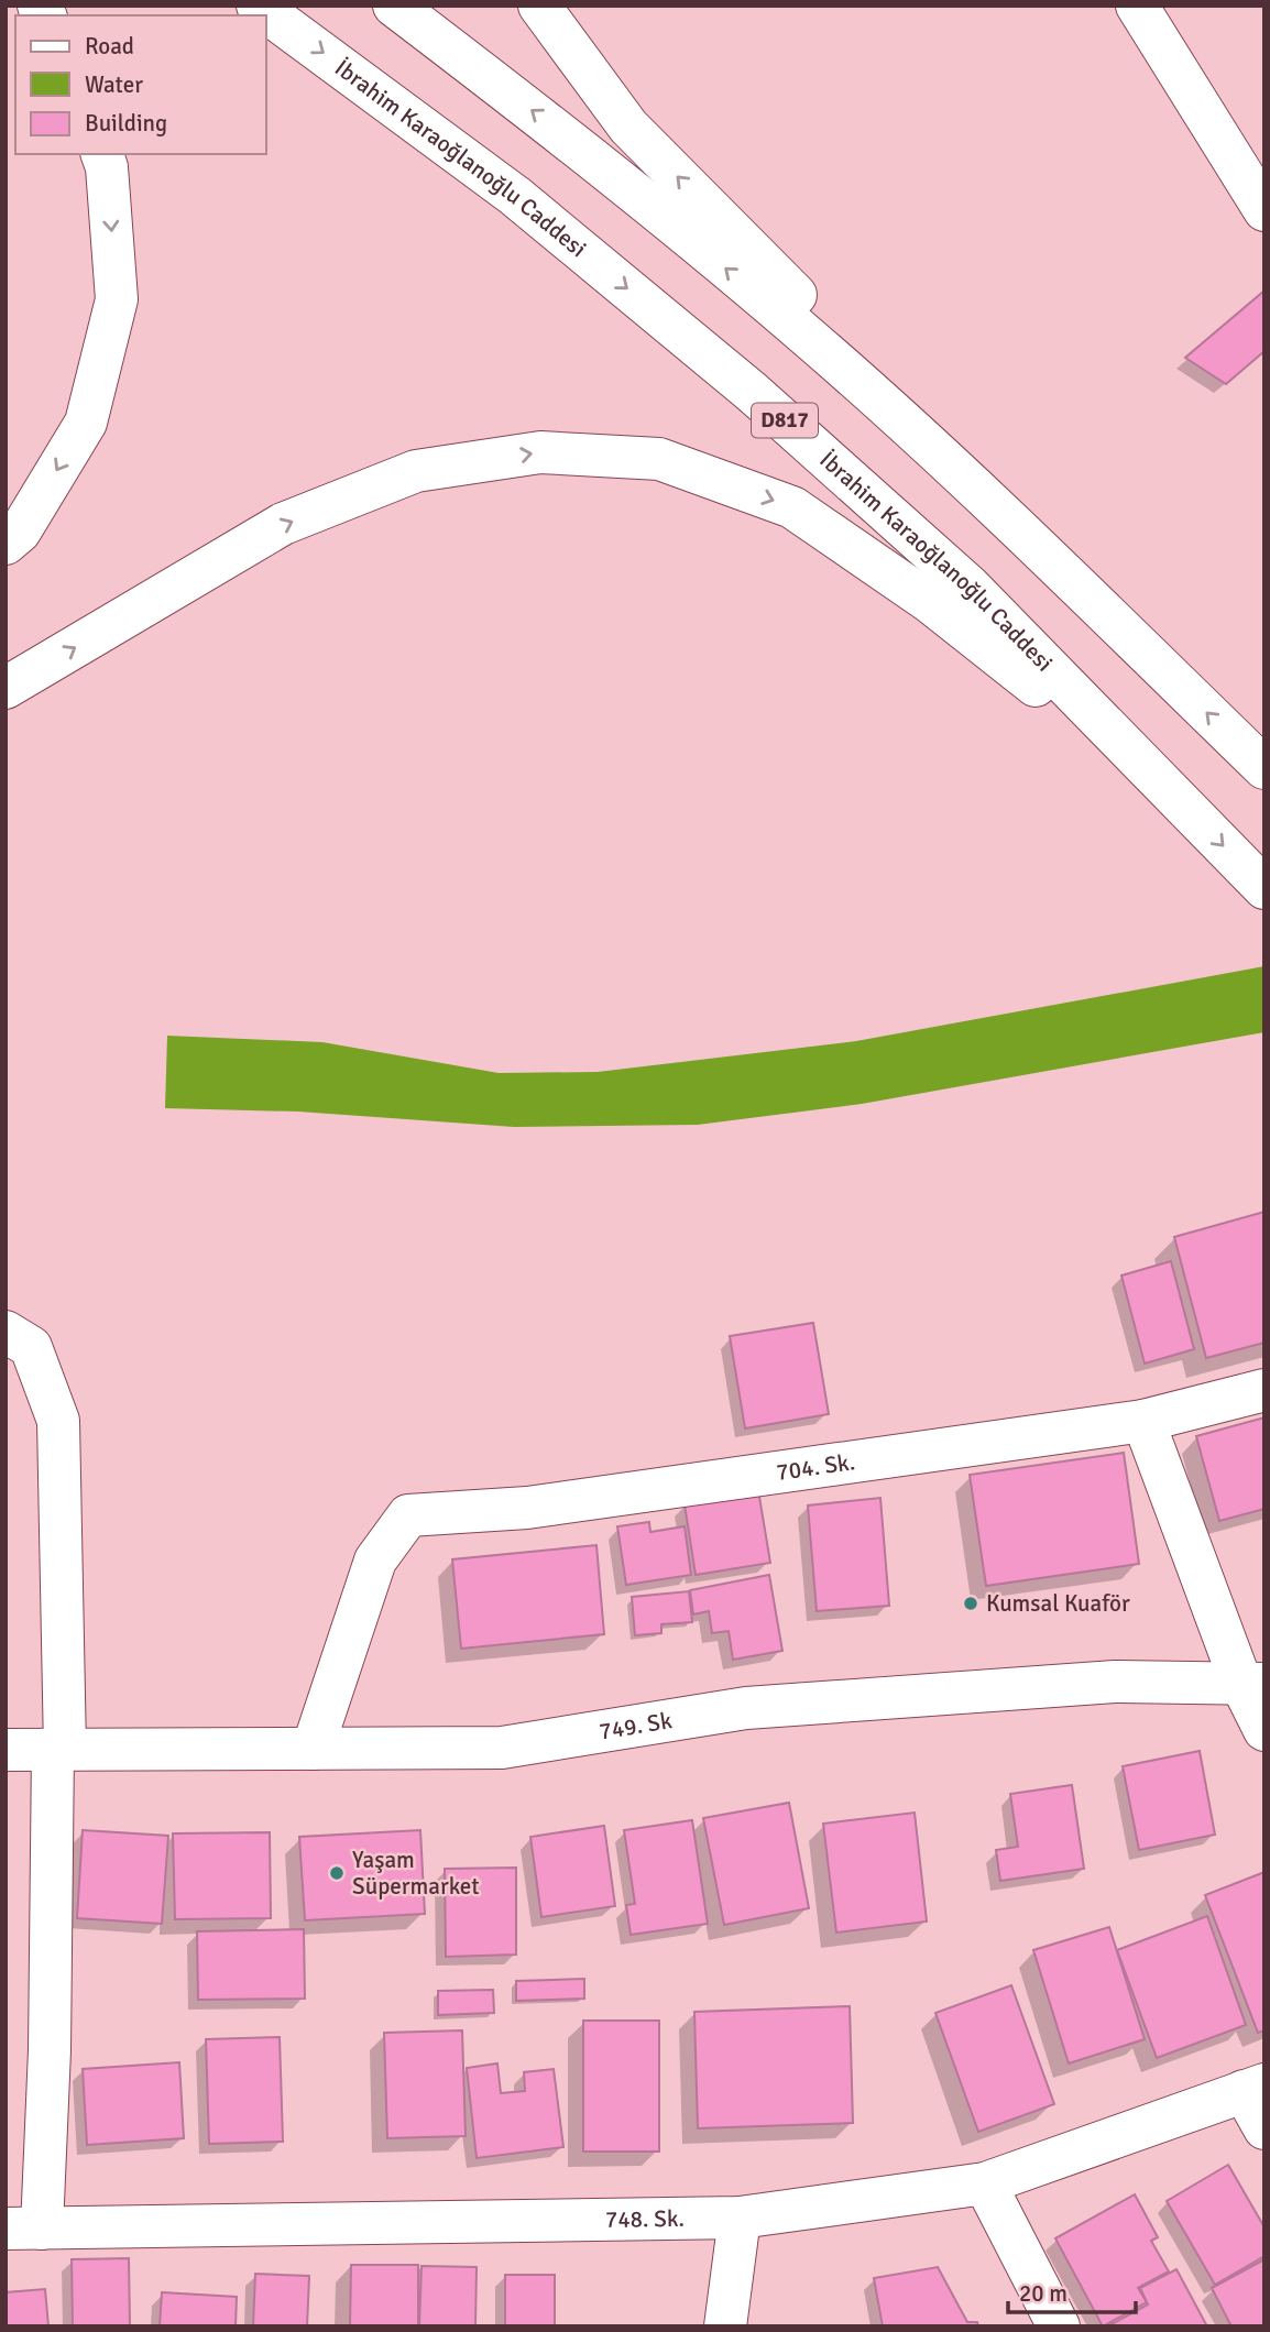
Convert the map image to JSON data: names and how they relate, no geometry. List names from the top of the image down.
{
  "streets": {
    "main road": [
      "İbrahim Karaoğlanoğlu Caddesi",
      "D817",
      "704. Sk.",
      "749. Sk",
      "748. Sk."
    ]
  },
  "crossings": [
    ["704. Sk.", "749. Sk"]
  ],
  "places": ["Kumsal Kuaför", "Yaşam Süpermarket"],
  "legend": ["Road", "Water", "Building"],
  "scale_bar": "20 m"
}
